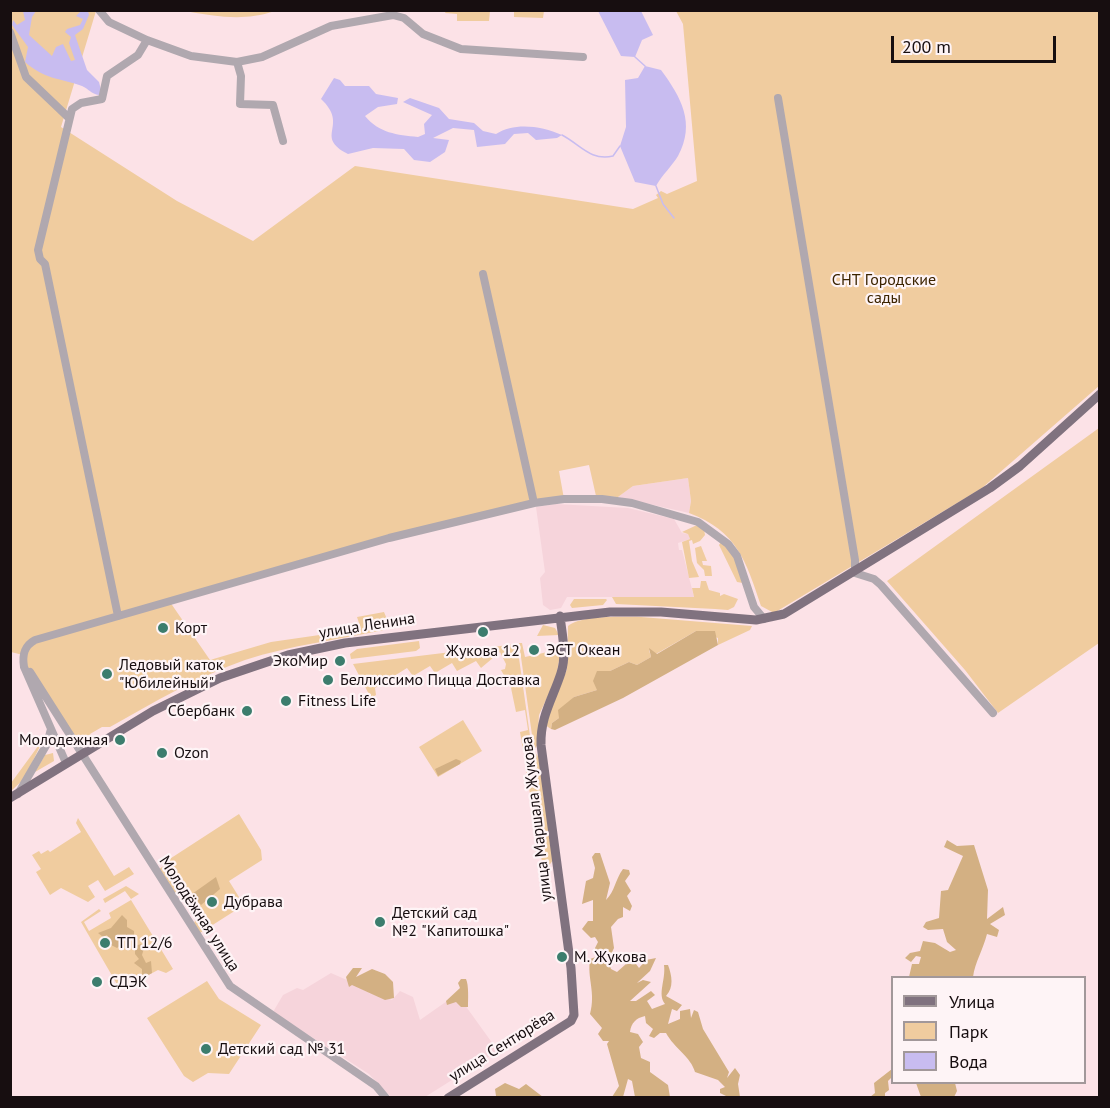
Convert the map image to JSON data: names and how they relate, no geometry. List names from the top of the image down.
{
  "streets": {
    "main road": ["улица Ленина", "улица Маршала Жукова", "улица Сентюрёва"],
    "street": ["Молодёжная улица"]
  },
  "crossings": [
    ["улица Ленина", "улица Маршала Жукова"],
    ["улица Ленина", "Молодёжная улица"],
    ["улица Маршала Жукова", "улица Сентюрёва"]
  ],
  "parks": ["СНТ Городские сады"],
  "places": [
    "Корт",
    "Жукова 12",
    "ЭСТ Океан",
    "ЭкоМир",
    "Ледовый каток \"Юбилейный\"",
    "Беллиссимо Пицца Доставка",
    "Fitness Life",
    "Сбербанк",
    "Молодежная",
    "Ozon",
    "Дубрава",
    "Детский сад №2 \"Капитошка\"",
    "ТП 12/6",
    "М. Жукова",
    "СДЭК",
    "Детский сад № 31"
  ],
  "legend": ["Улица", "Парк", "Вода"],
  "scale_bar": "200 m"
}
